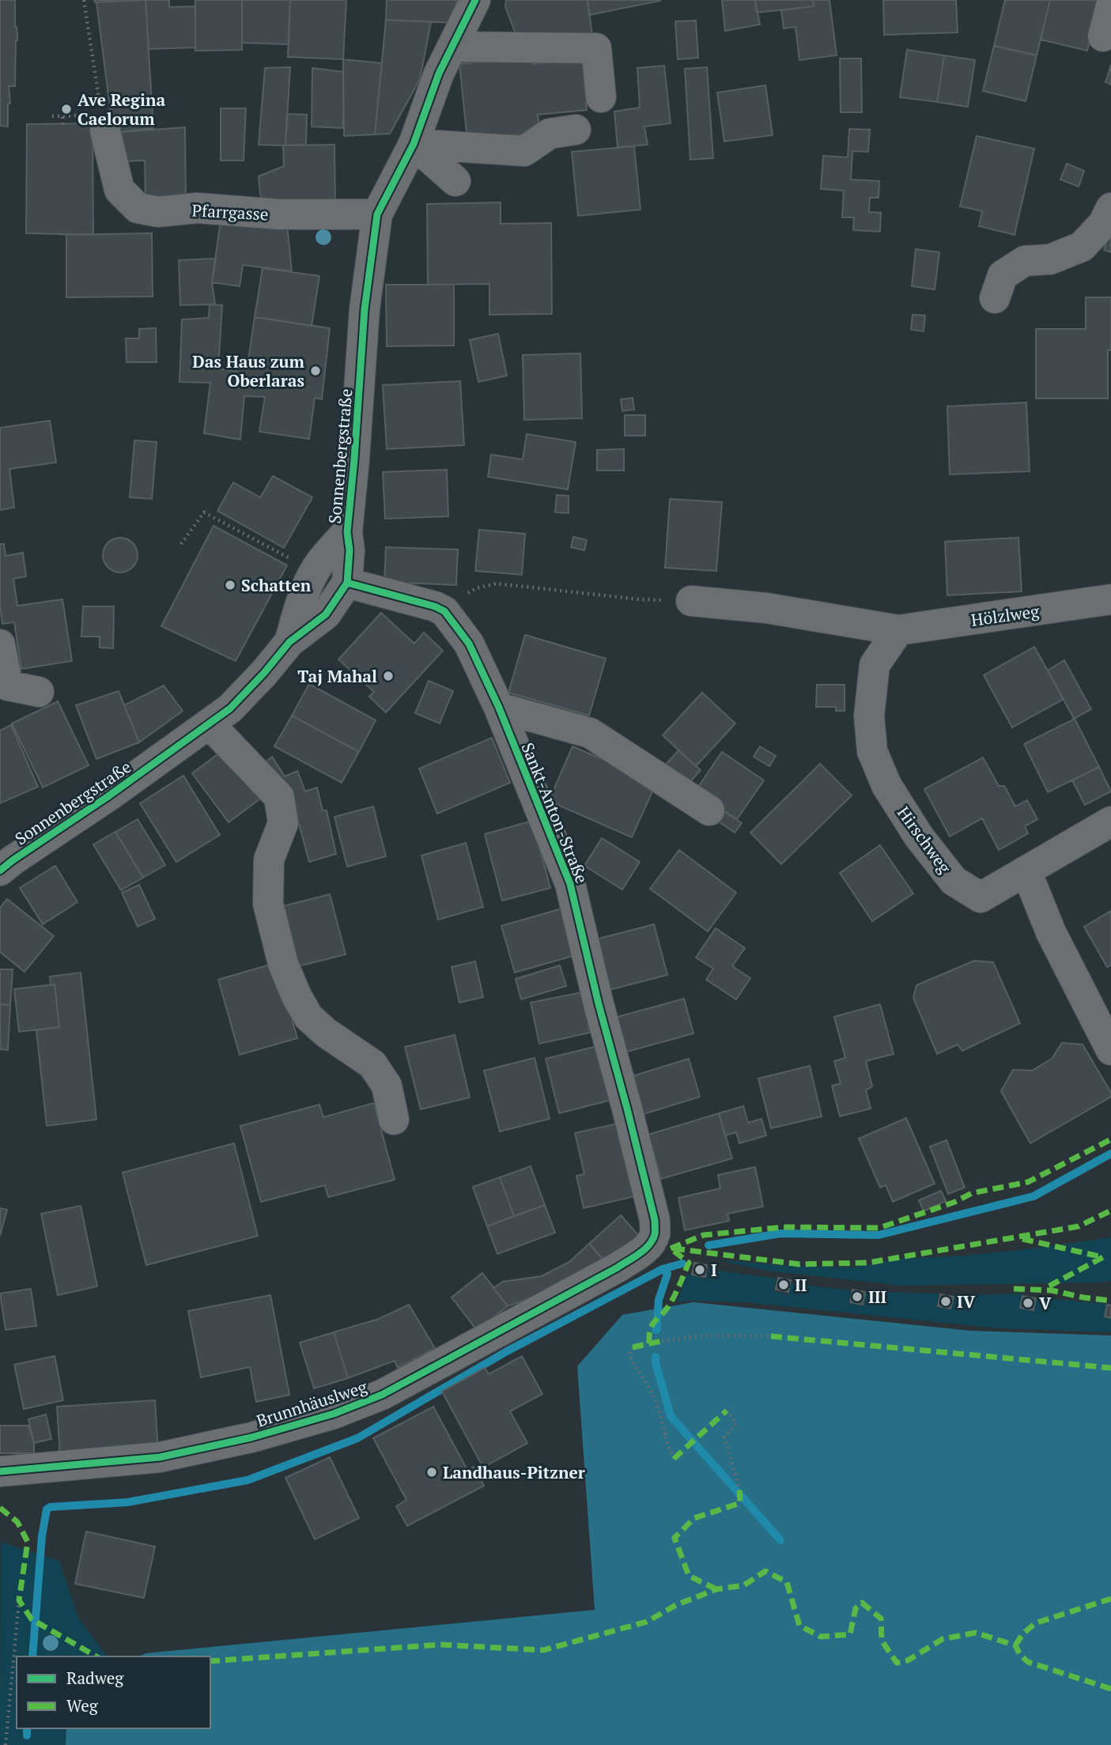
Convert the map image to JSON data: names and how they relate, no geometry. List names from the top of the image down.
{
  "streets": {
    "street": [
      "Pfarrgasse",
      "Sonnenbergstraße",
      "Hölzlweg",
      "Sankt-Anton-Straße",
      "Hirschweg",
      "Brunnhäuslweg"
    ]
  },
  "crossings": [
    ["Pfarrgasse", "Sonnenbergstraße"],
    ["Hölzlweg", "Hirschweg"],
    ["Sankt-Anton-Straße", "Brunnhäuslweg"]
  ],
  "places": [
    "Ave Regina Caelorum",
    "Das Haus zum Oberlaras",
    "Schatten",
    "Taj Mahal",
    "I",
    "II",
    "III",
    "IV",
    "V",
    "Landhaus-Pitzner"
  ],
  "legend": ["Radweg", "Weg"]
}
